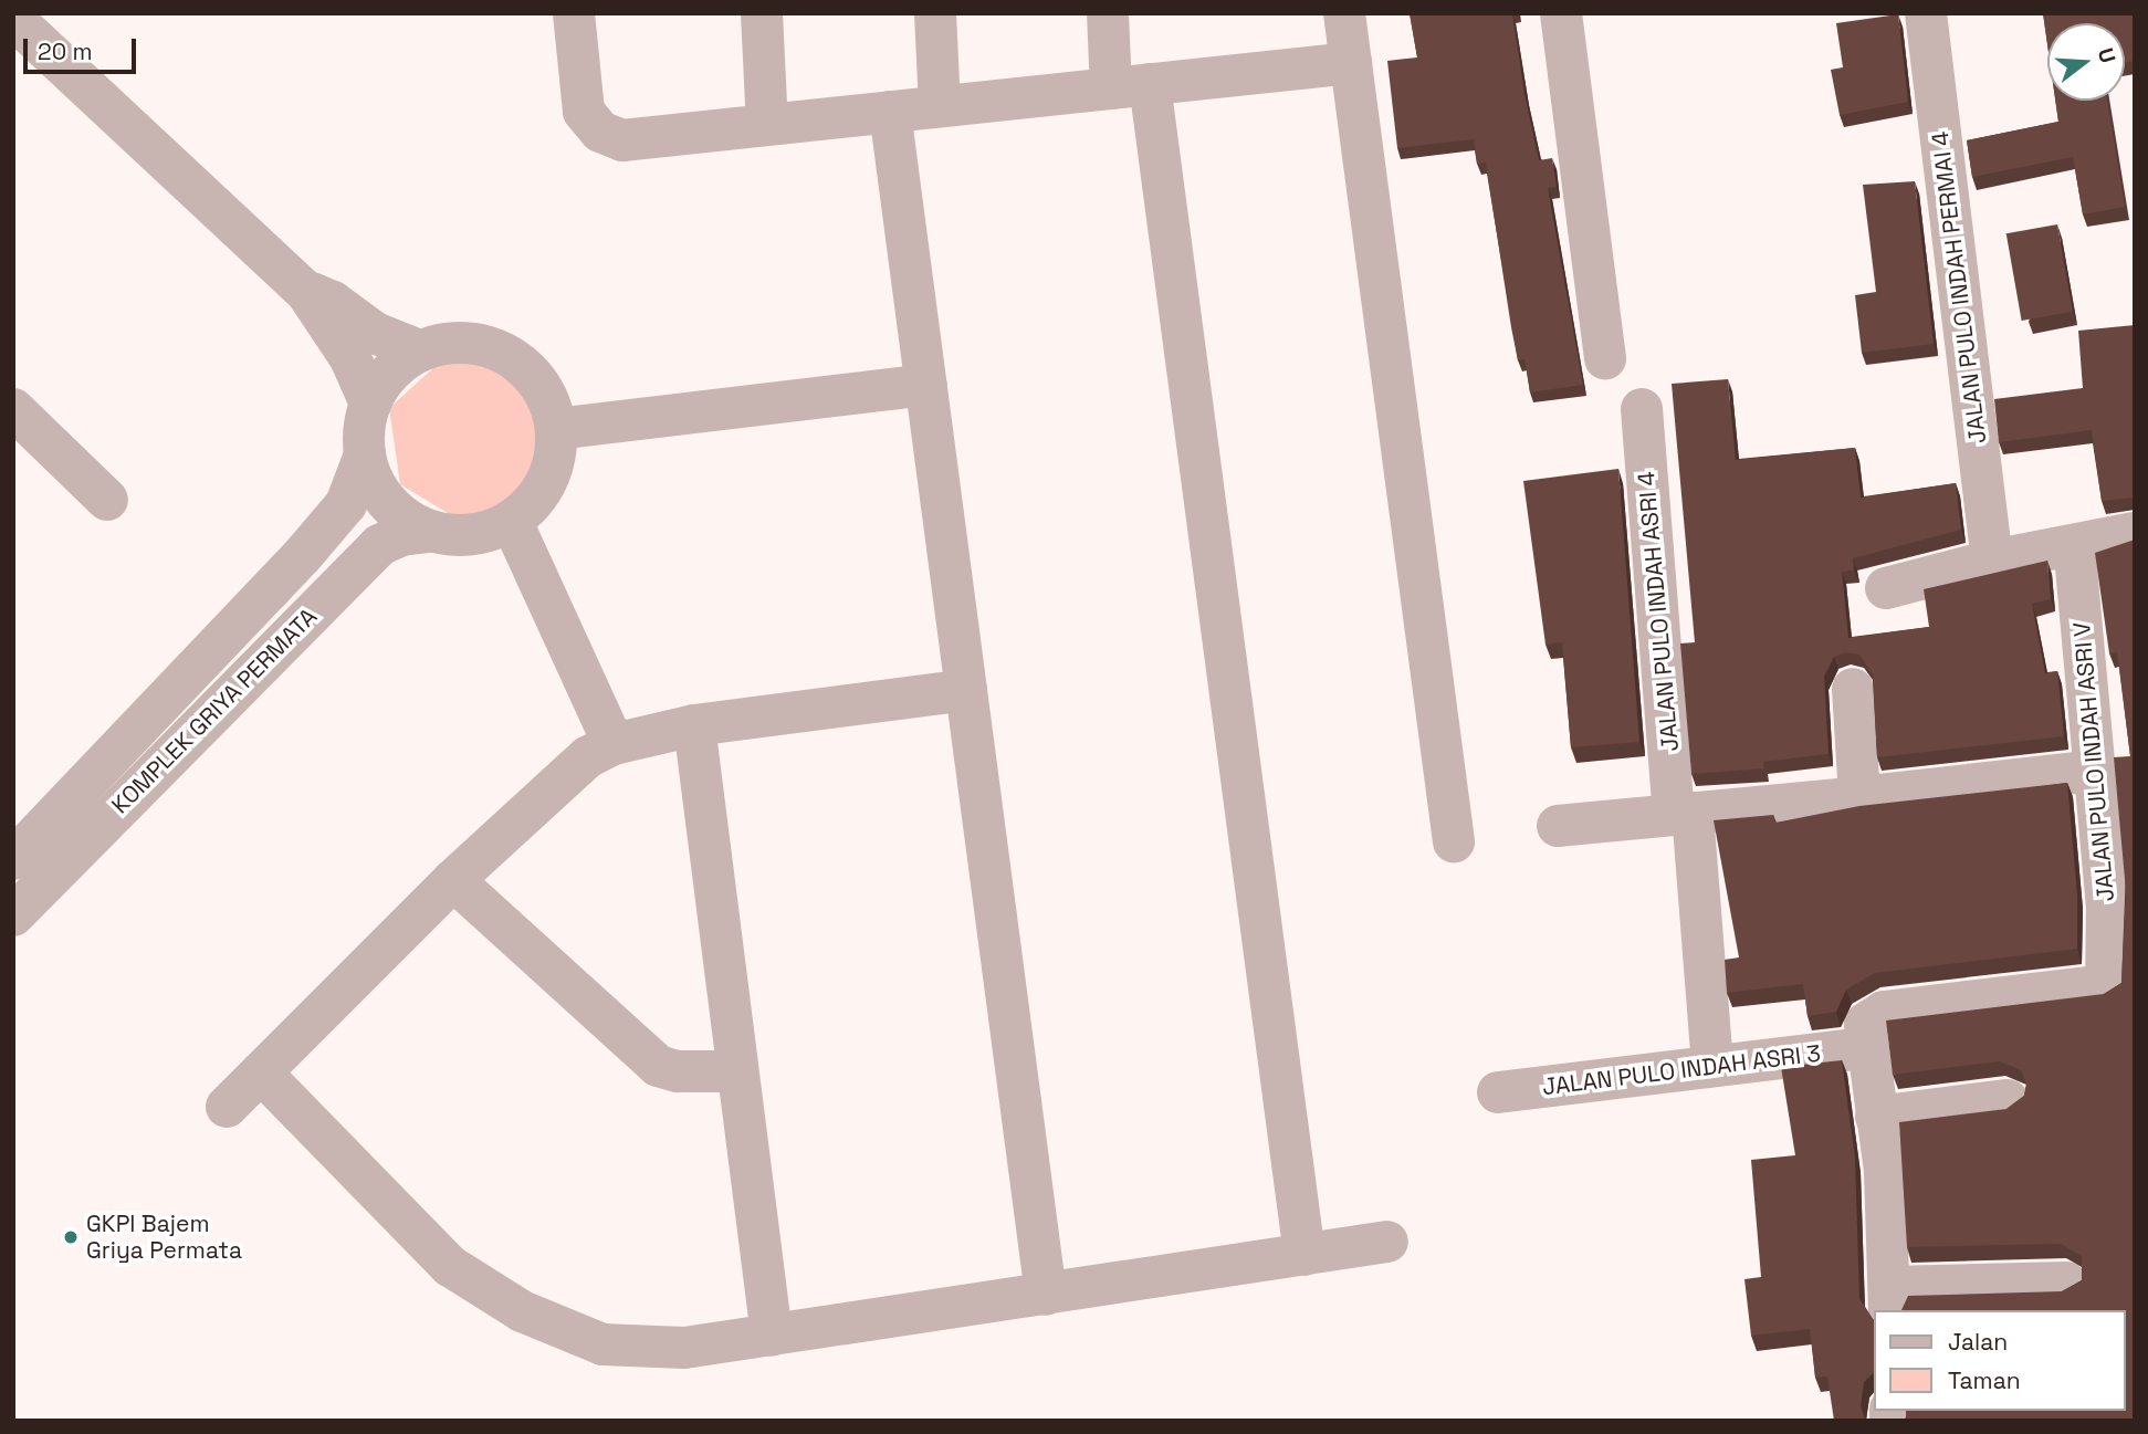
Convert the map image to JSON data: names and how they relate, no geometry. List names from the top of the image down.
{
  "streets": {
    "street": [
      "JALAN PULO INDAH PERMAI 4",
      "JALAN PULO INDAH ASRI 4",
      "KOMPLEK GRIYA PERMATA",
      "JALAN PULO INDAH ASRI V",
      "JALAN PULO INDAH ASRI 3"
    ]
  },
  "crossings": [
    ["JALAN PULO INDAH ASRI 4", "JALAN PULO INDAH ASRI 3"],
    ["JALAN PULO INDAH ASRI V", "JALAN PULO INDAH ASRI 3"]
  ],
  "places": ["GKPI Bajem Griya Permata"],
  "legend": ["Jalan", "Taman"],
  "scale_bar": "20 m",
  "north": "right"
}
